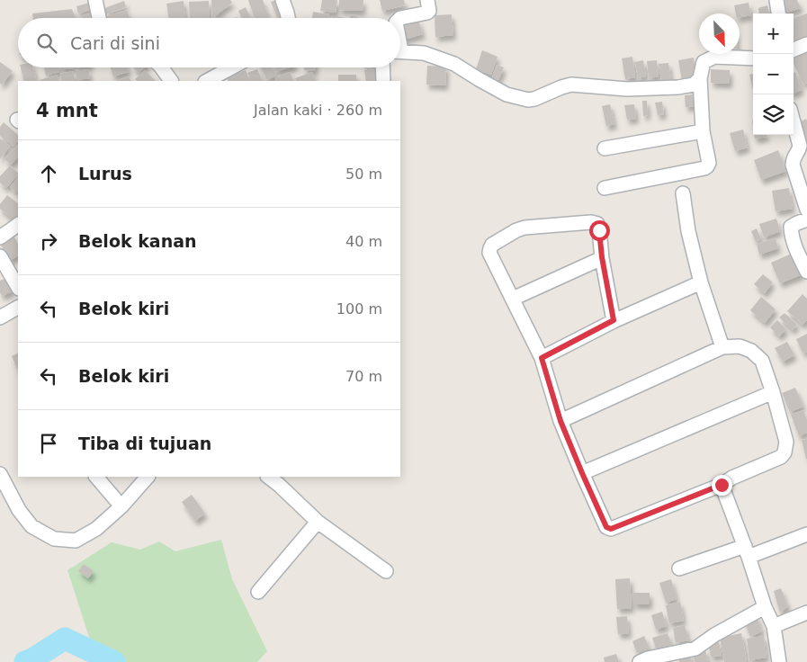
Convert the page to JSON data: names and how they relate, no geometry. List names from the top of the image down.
{
  "north": "bottom right",
  "page": {
    "map_buttons": ["+", "−"],
    "search": "Cari di sini",
    "heading": ["4 mnt", "Jalan kaki · 260 m"],
    "list": [
      ["Lurus", "50 m"],
      ["Belok kanan", "40 m"],
      ["Belok kiri", "100 m"],
      ["Belok kiri", "70 m"],
      "Tiba di tujuan"
    ]
  }
}
